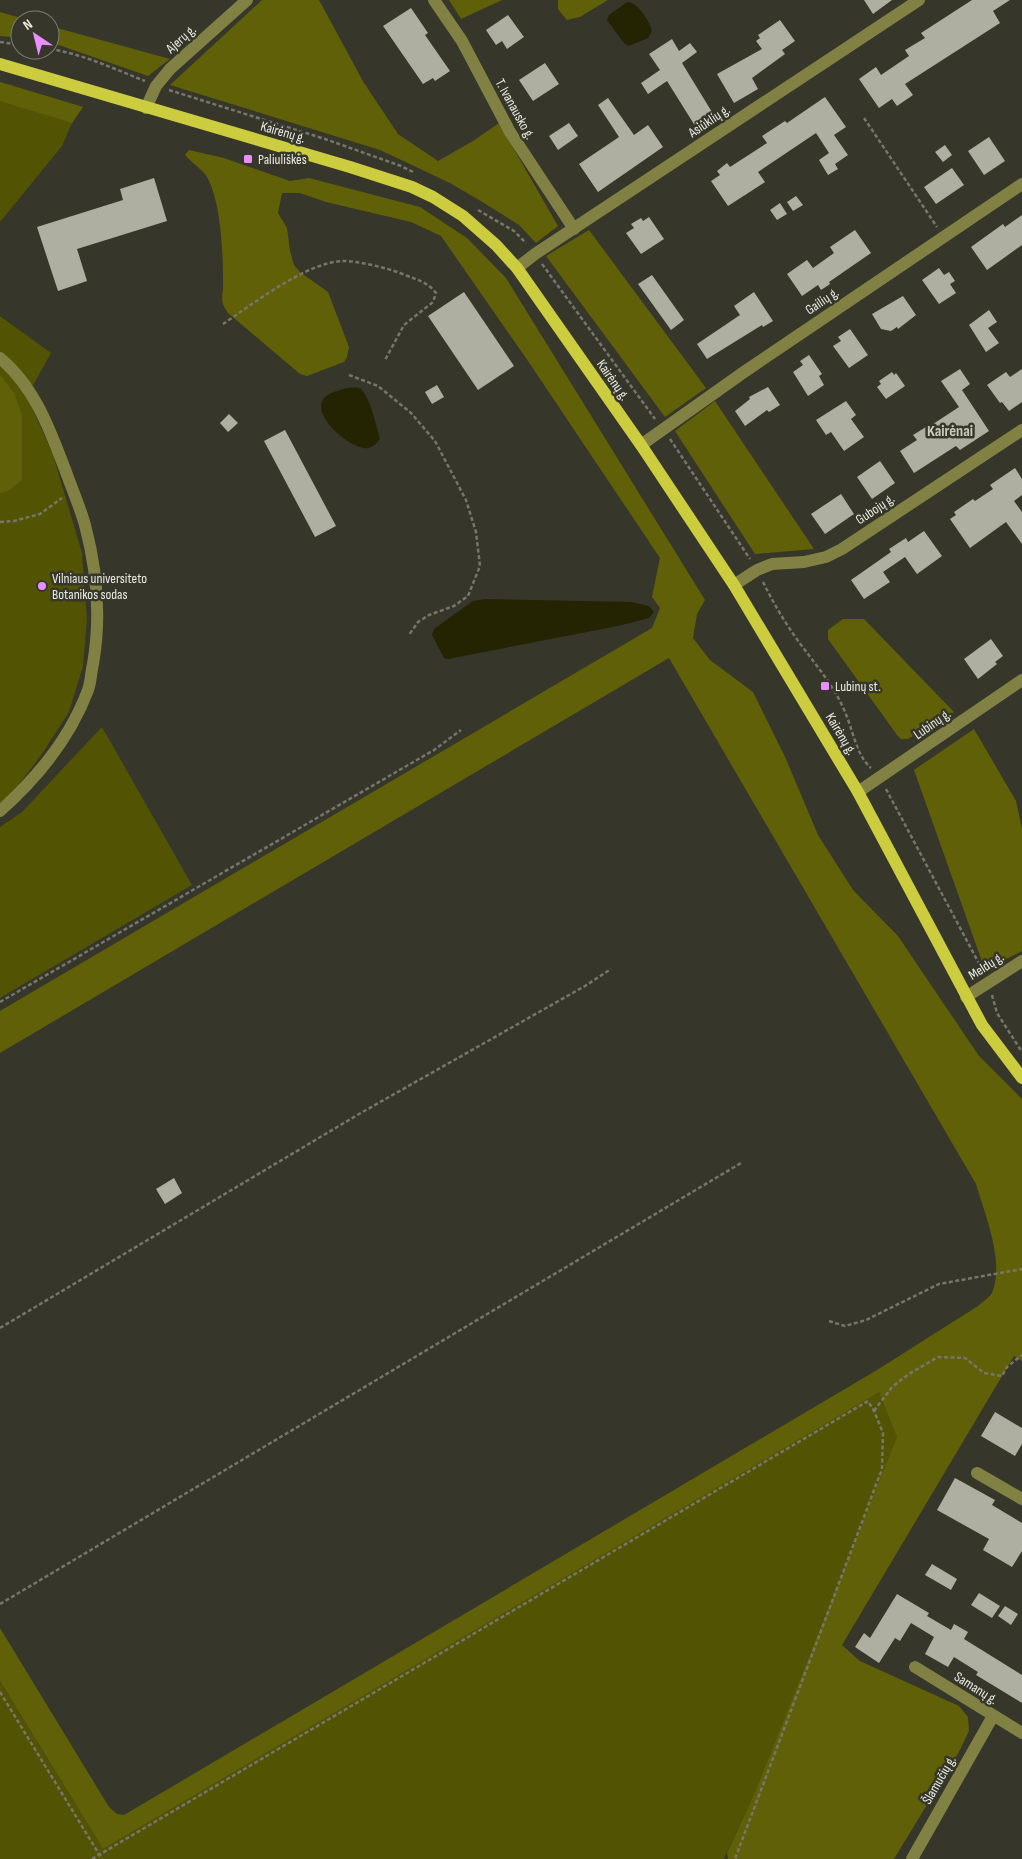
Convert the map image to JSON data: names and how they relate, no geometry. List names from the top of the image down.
{
  "streets": {
    "main road": ["Kairėnų g."],
    "street": [
      "Ajerų g.",
      "T. Ivanausko g.",
      "Asiūklių g.",
      "Gailių g.",
      "Gubojų g.",
      "Lubinų g.",
      "Meldų g.",
      "Samanų g.",
      "Šlamučių g."
    ]
  },
  "crossings": [
    ["Ajerų g.", "Kairėnų g."],
    ["T. Ivanausko g.", "Asiūklių g."],
    ["Asiūklių g.", "Kairėnų g."],
    ["Kairėnų g.", "Gailių g."],
    ["Kairėnų g.", "Gubojų g."],
    ["Kairėnų g.", "Lubinų g."],
    ["Kairėnų g.", "Meldų g."],
    ["Samanų g.", "Šlamučių g."]
  ],
  "districts": ["Kairėnai"],
  "places": {
    "transit": ["Paliuliškės", "Lubinų st."],
    "other": ["Vilniaus universiteto Botanikos sodas"]
  },
  "north": "top left"
}
